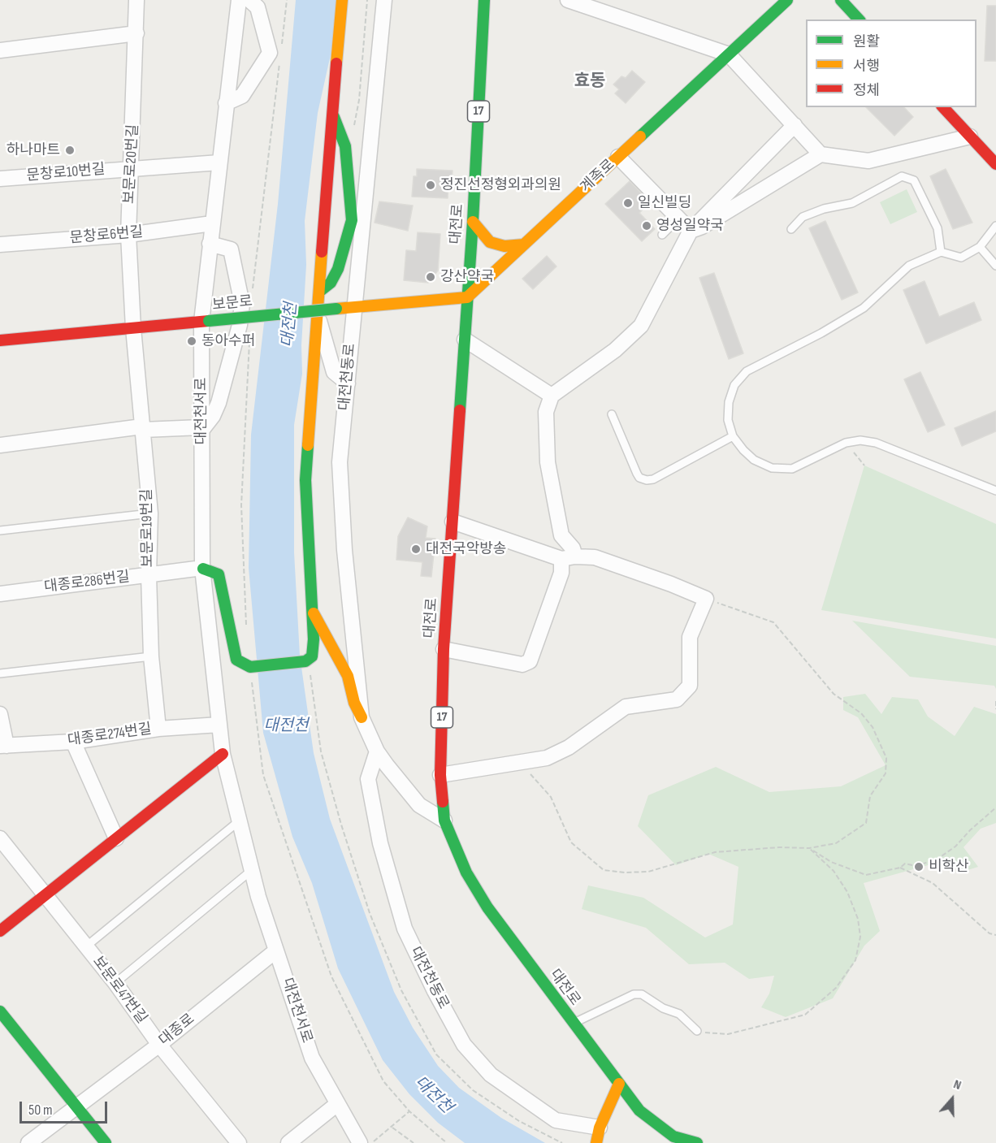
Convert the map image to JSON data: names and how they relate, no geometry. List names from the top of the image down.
{
  "streets": {
    "main road": [
      "17",
      "계족로",
      "대전로",
      "보문로"
    ],
    "street": [
      "보문로20번길",
      "문창로10번길",
      "문창로6번길",
      "대전천동로",
      "대전천서로",
      "보문로19번길",
      "대종로286번길",
      "대종로274번길",
      "보문로47번길",
      "대종로"
    ]
  },
  "crossings": [
    ["보문로20번길", "문창로10번길"],
    ["보문로20번길", "문창로6번길"],
    ["보문로20번길", "보문로"],
    ["보문로20번길", "보문로19번길"],
    ["문창로10번길", "대전천서로"],
    ["계족로", "대전로"],
    ["계족로", "보문로"],
    ["대전로", "보문로"],
    ["대전로", "대전천동로"],
    ["문창로6번길", "대전천서로"],
    ["보문로", "대전천동로"],
    ["보문로", "대전천서로"],
    ["보문로", "보문로19번길"],
    ["대전천서로", "대종로286번길"],
    ["대전천서로", "대종로274번길"],
    ["대전천서로", "대종로"],
    ["보문로19번길", "대종로286번길"],
    ["보문로19번길", "대종로274번길"],
    ["보문로47번길", "대종로"]
  ],
  "districts": ["효동"],
  "water": ["대전천"],
  "places": [
    "하나마트",
    "정진선정형외과의원",
    "일신빌딩",
    "영성일약국",
    "강산약국",
    "동아수퍼",
    "대전국악방송",
    "비학산"
  ],
  "legend": ["원활", "서행", "정체"],
  "scale_bar": "50 m",
  "north": "top"
}
